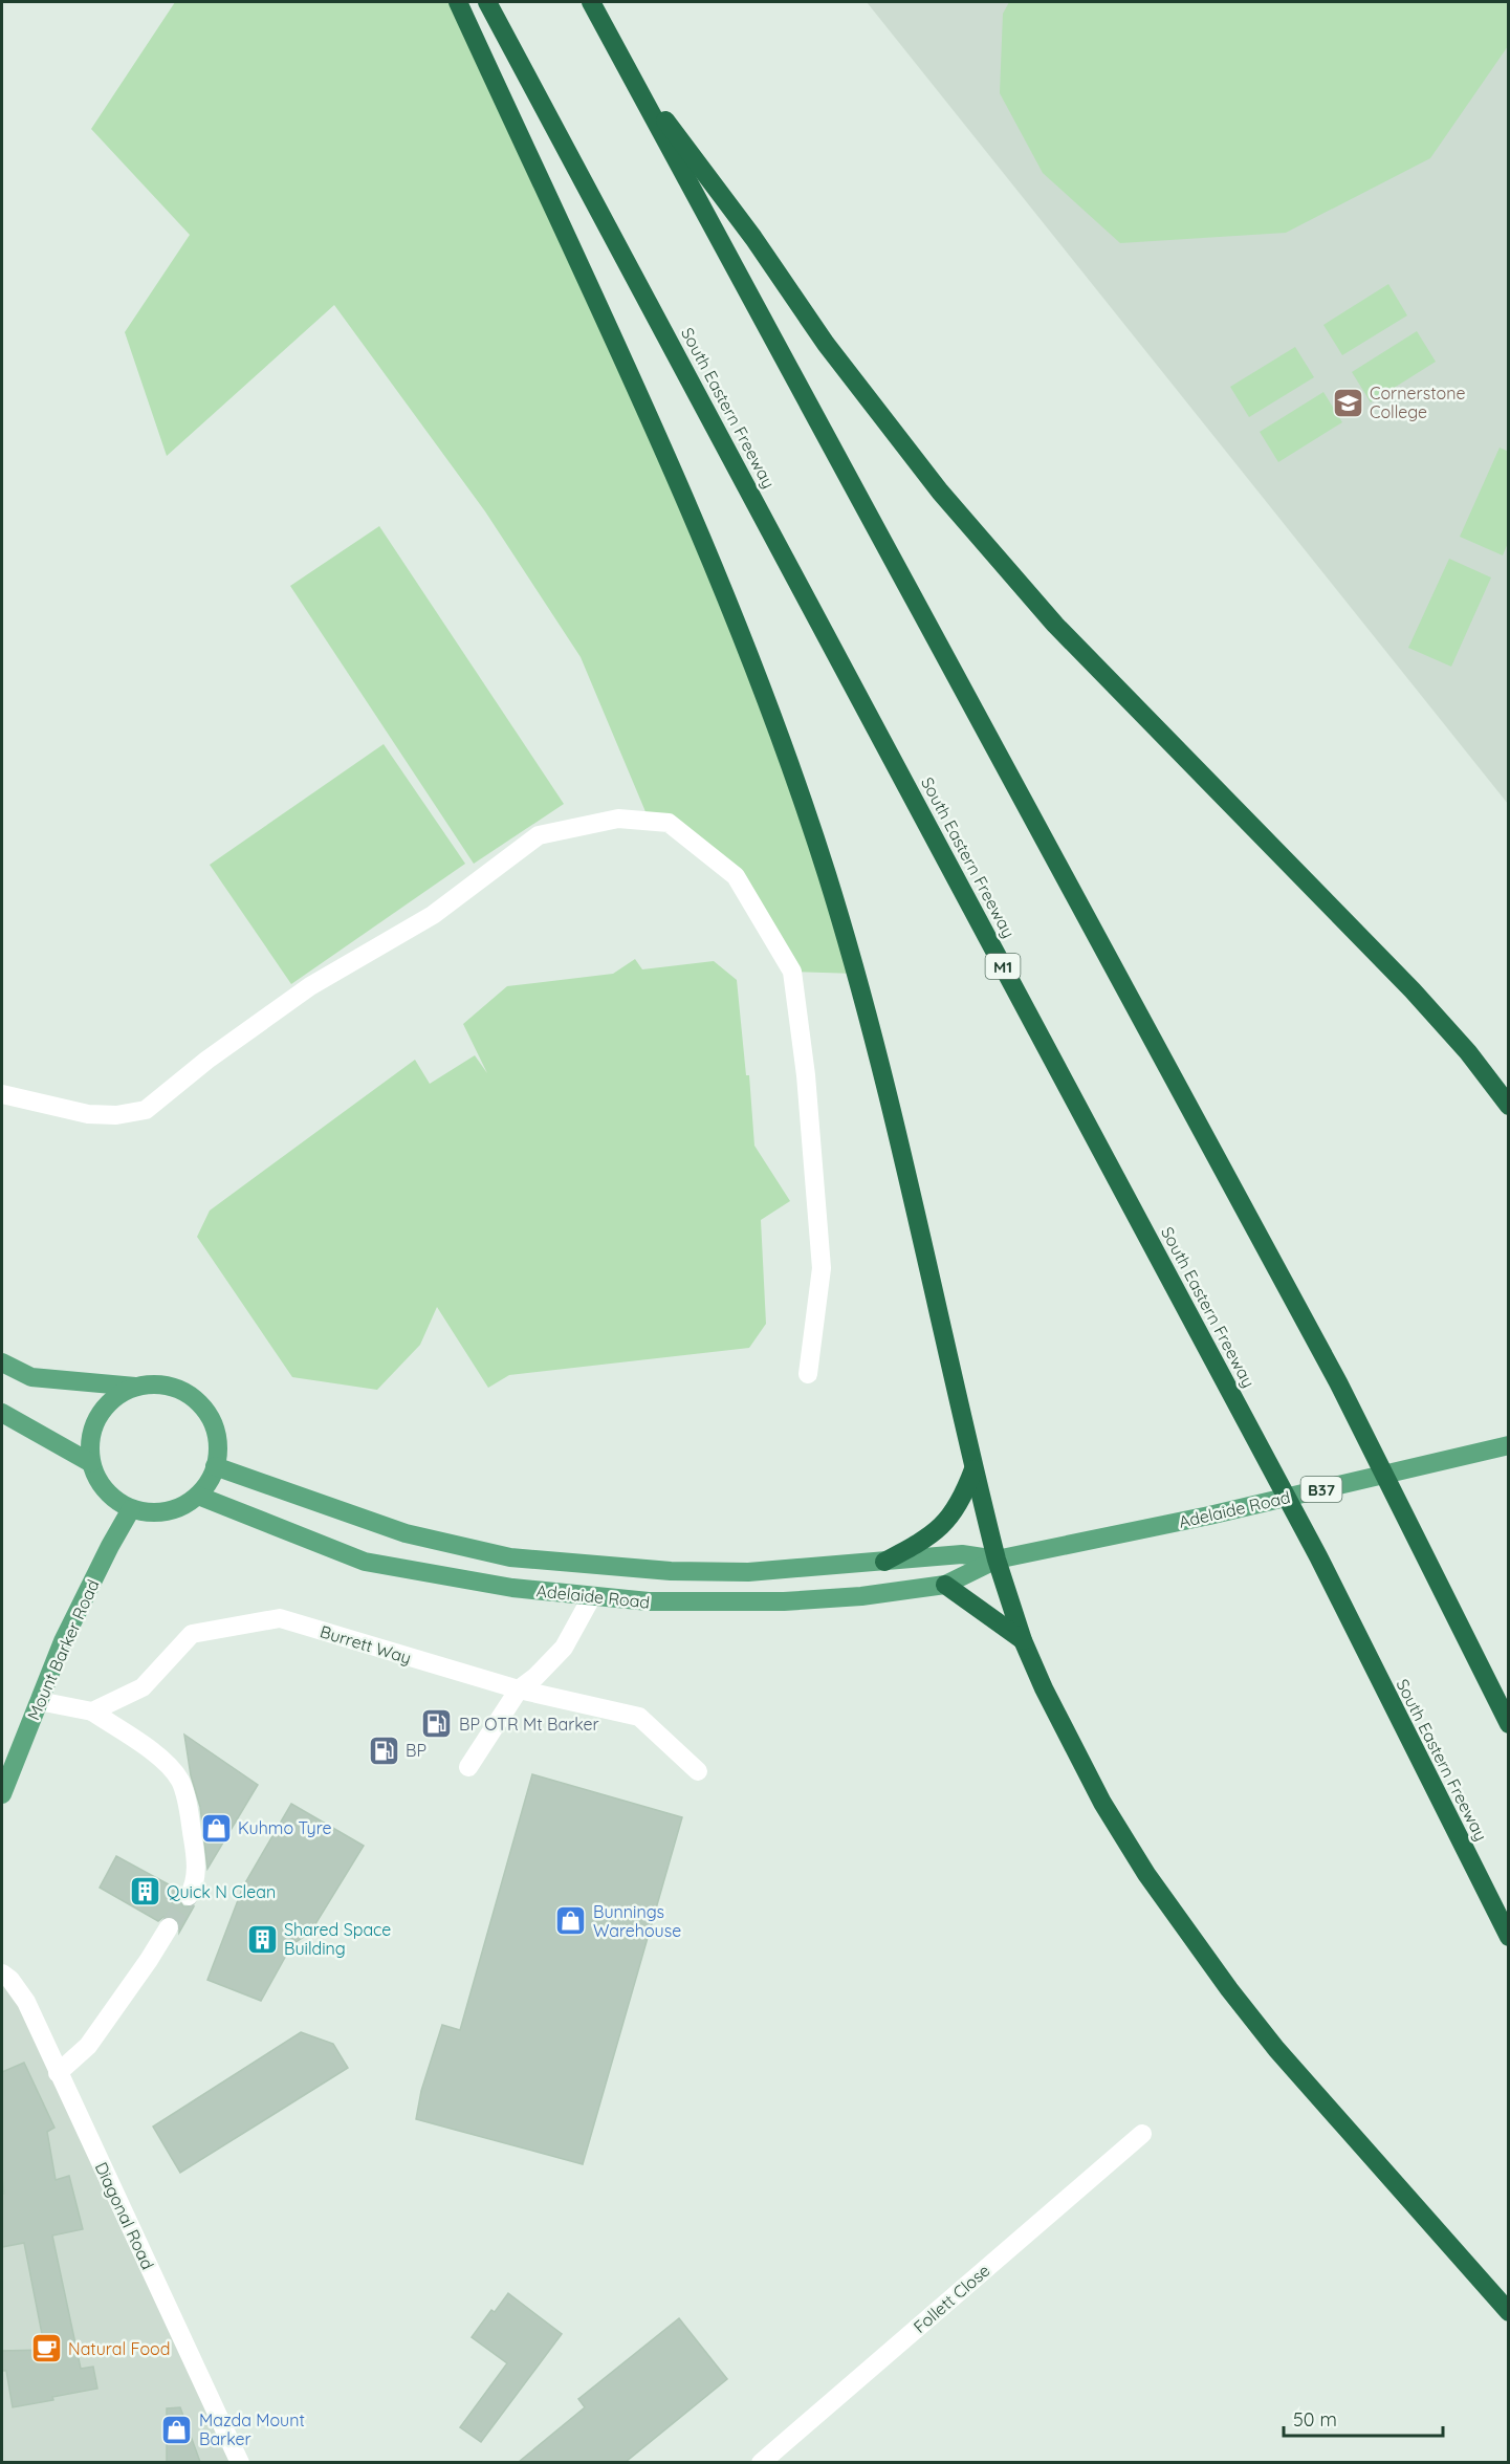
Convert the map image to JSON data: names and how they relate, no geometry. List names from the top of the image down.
{
  "streets": {
    "highway": ["South Eastern Freeway", "M1"],
    "main road": ["B37", "Adelaide Road", "Mount Barker Road"],
    "street": ["Burrett Way", "Diagonal Road", "Follett Close"]
  },
  "crossings": [
    ["Adelaide Road", "Mount Barker Road"]
  ],
  "places": {
    "school or university": ["Cornerstone College"],
    "fuel station": ["BP OTR Mt Barker", "BP"],
    "shop": ["Kuhmo Tyre", "Bunnings Warehouse", "Mazda Mount Barker"],
    "building": ["Quick N Clean", "Shared Space Building"],
    "cafe": ["Natural Food"]
  },
  "scale_bar": "50 m"
}
